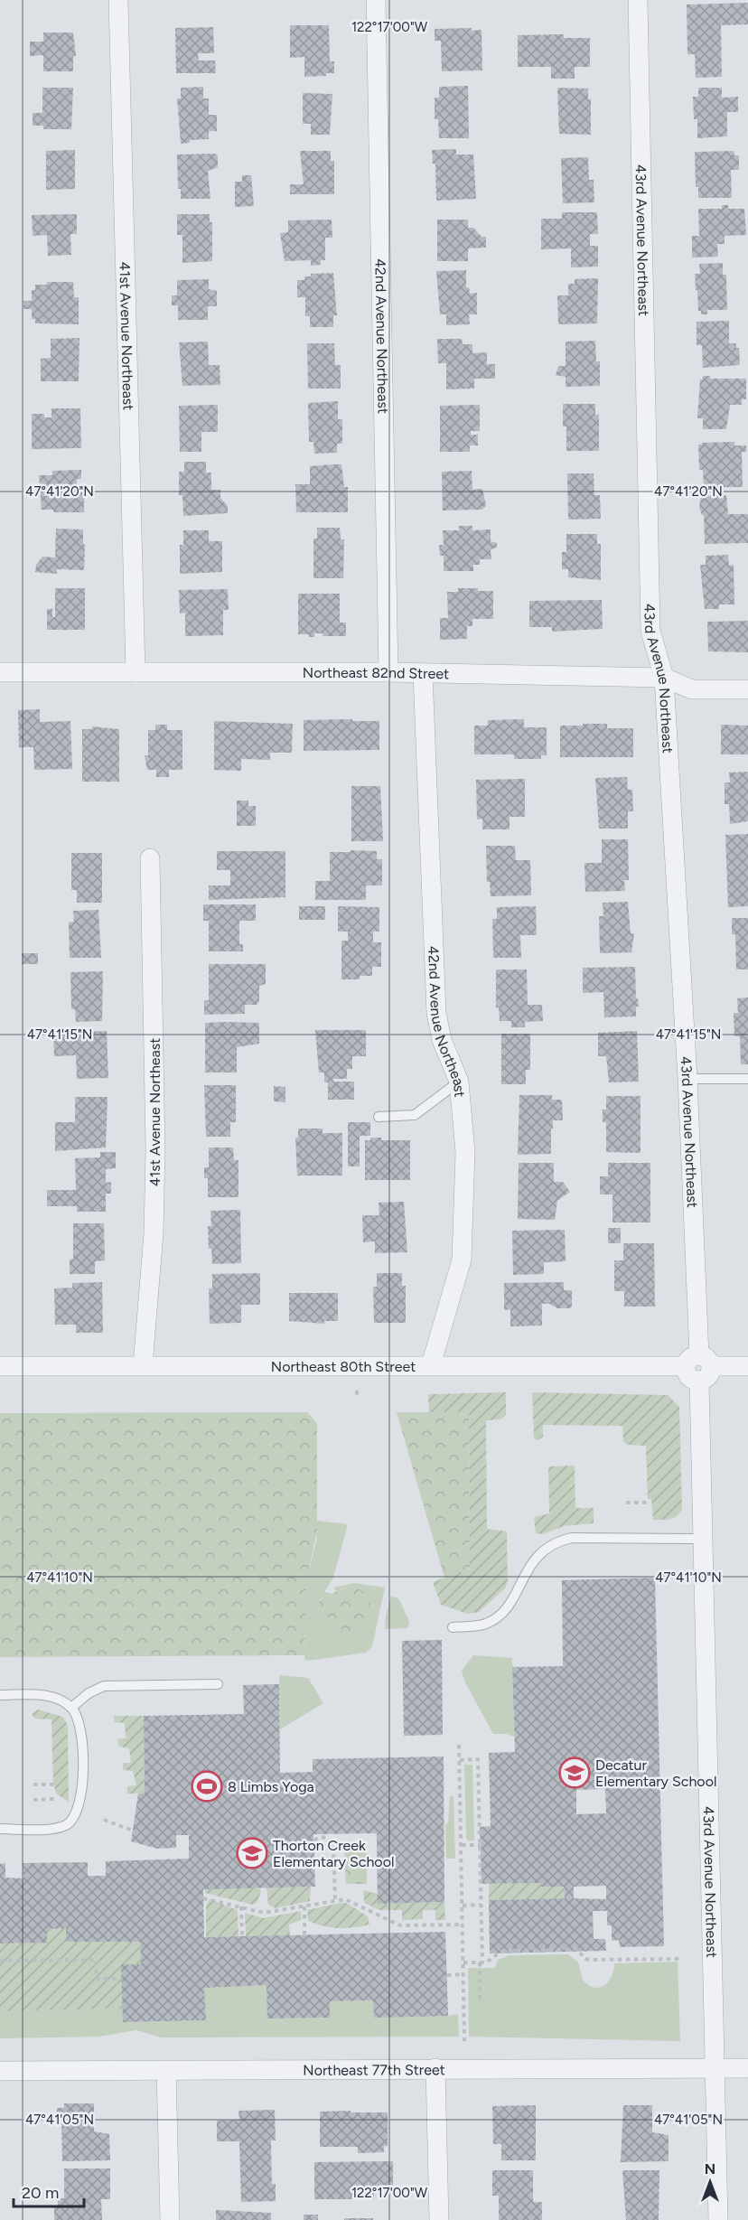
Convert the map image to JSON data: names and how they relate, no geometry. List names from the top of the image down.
{
  "streets": {
    "street": [
      "43rd Avenue Northeast",
      "41st Avenue Northeast",
      "42nd Avenue Northeast",
      "Northeast 82nd Street",
      "Northeast 80th Street",
      "Northeast 77th Street"
    ]
  },
  "crossings": [
    ["43rd Avenue Northeast", "Northeast 82nd Street"],
    ["43rd Avenue Northeast", "Northeast 80th Street"],
    ["43rd Avenue Northeast", "Northeast 77th Street"],
    ["41st Avenue Northeast", "Northeast 82nd Street"],
    ["41st Avenue Northeast", "Northeast 80th Street"],
    ["42nd Avenue Northeast", "Northeast 82nd Street"],
    ["42nd Avenue Northeast", "Northeast 80th Street"]
  ],
  "places": {
    "school or university": ["Decatur Elementary School", "Thorton Creek Elementary School"],
    "sports": ["8 Limbs Yoga"]
  },
  "scale_bar": "20 m",
  "north": "top",
  "coordinates": [
    "122°17'00\"W",
    "47°41'20\"N",
    "47°41'15\"N",
    "47°41'10\"N",
    "47°41'05\"N"
  ]
}
